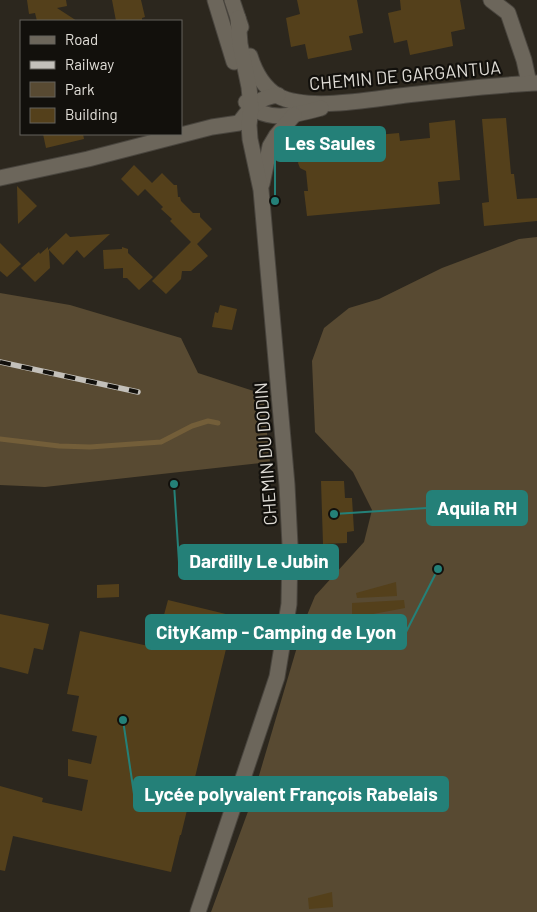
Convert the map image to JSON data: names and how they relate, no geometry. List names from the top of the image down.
{
  "streets": {
    "street": ["CHEMIN DE GARGANTUA", "CHEMIN DU DODIN"]
  },
  "crossings": [
    ["CHEMIN DE GARGANTUA", "CHEMIN DU DODIN"]
  ],
  "places": [
    "Les Saules",
    "Dardilly Le Jubin",
    "Aquila RH",
    "CityKamp - Camping de Lyon",
    "Lycée polyvalent François Rabelais"
  ],
  "legend": [
    "Road",
    "Railway",
    "Park",
    "Building"
  ]
}
